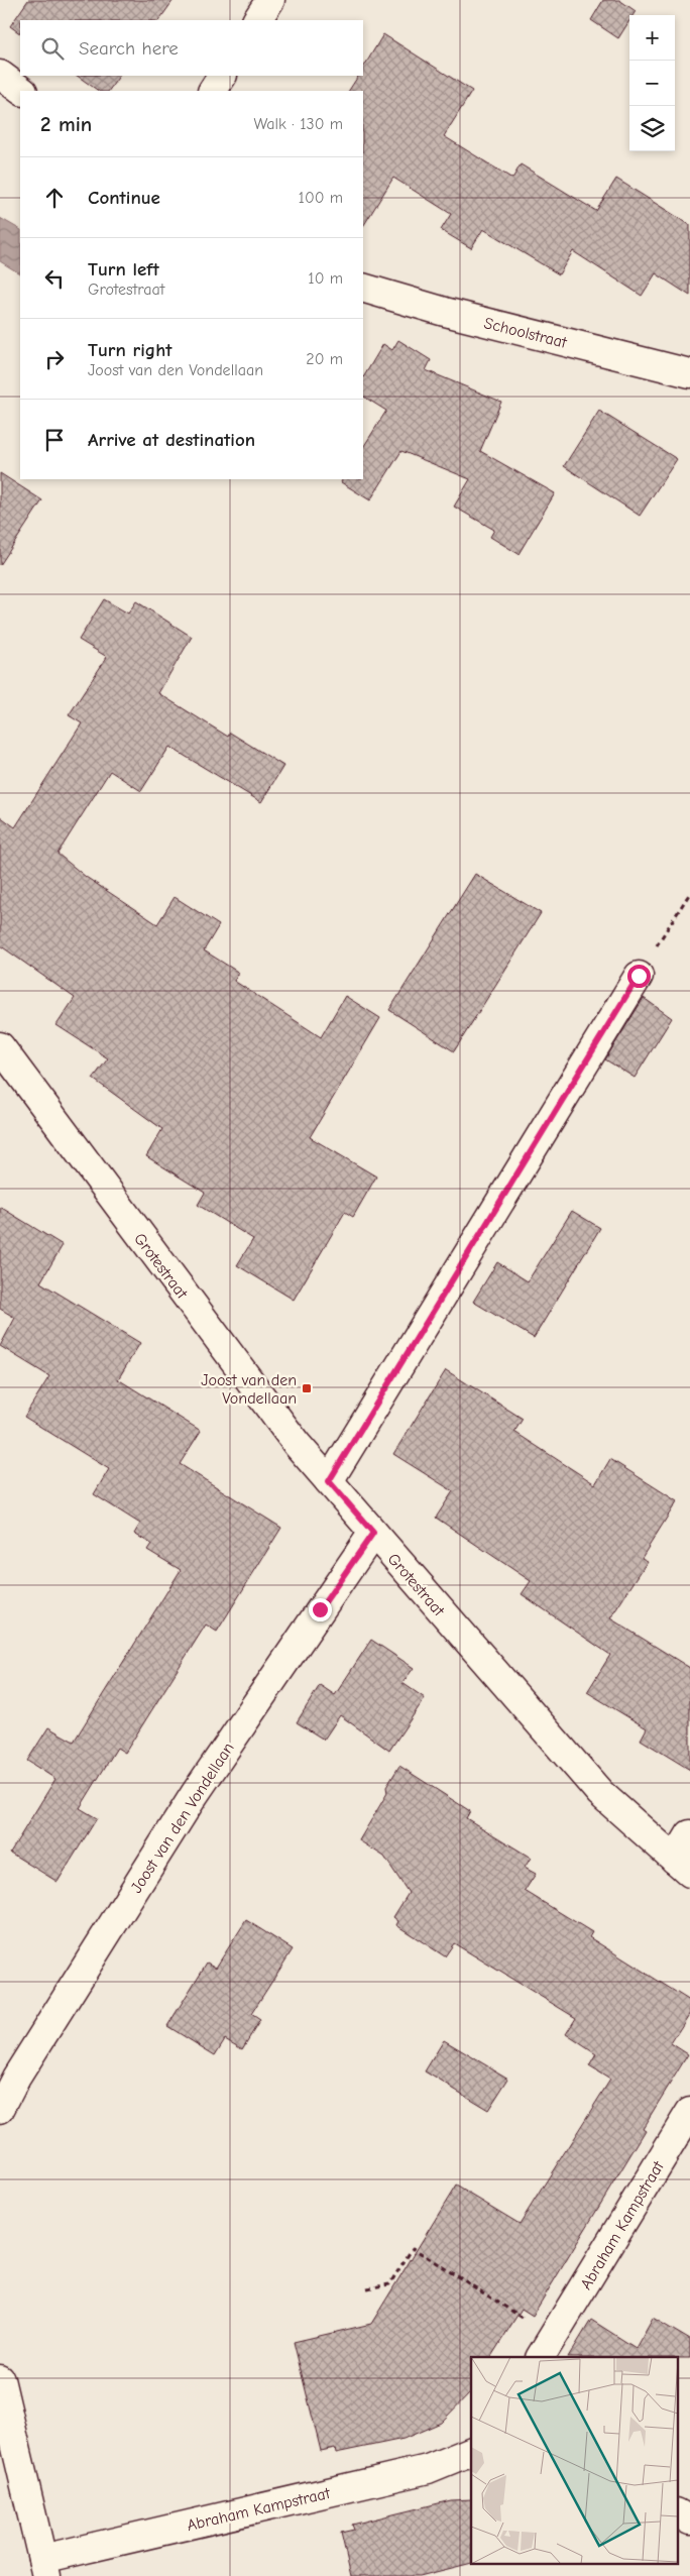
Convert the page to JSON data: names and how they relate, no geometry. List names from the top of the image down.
{
  "streets": {
    "street": [
      "Schoolstraat",
      "Grotestraat",
      "Joost van den Vondellaan",
      "Abraham Kampstraat"
    ]
  },
  "crossings": [
    ["Grotestraat", "Joost van den Vondellaan"]
  ],
  "places": {
    "transit": ["Joost van den Vondellaan"]
  },
  "page": {
    "map_buttons": ["+", "−"],
    "search": "Search here",
    "heading": ["2 min", "Walk · 130 m"],
    "list": [
      ["Continue", "100 m"],
      ["Turn left", "Grotestraat", "10 m"],
      ["Turn right", "Joost van den Vondellaan", "20 m"],
      "Arrive at destination"
    ]
  }
}
